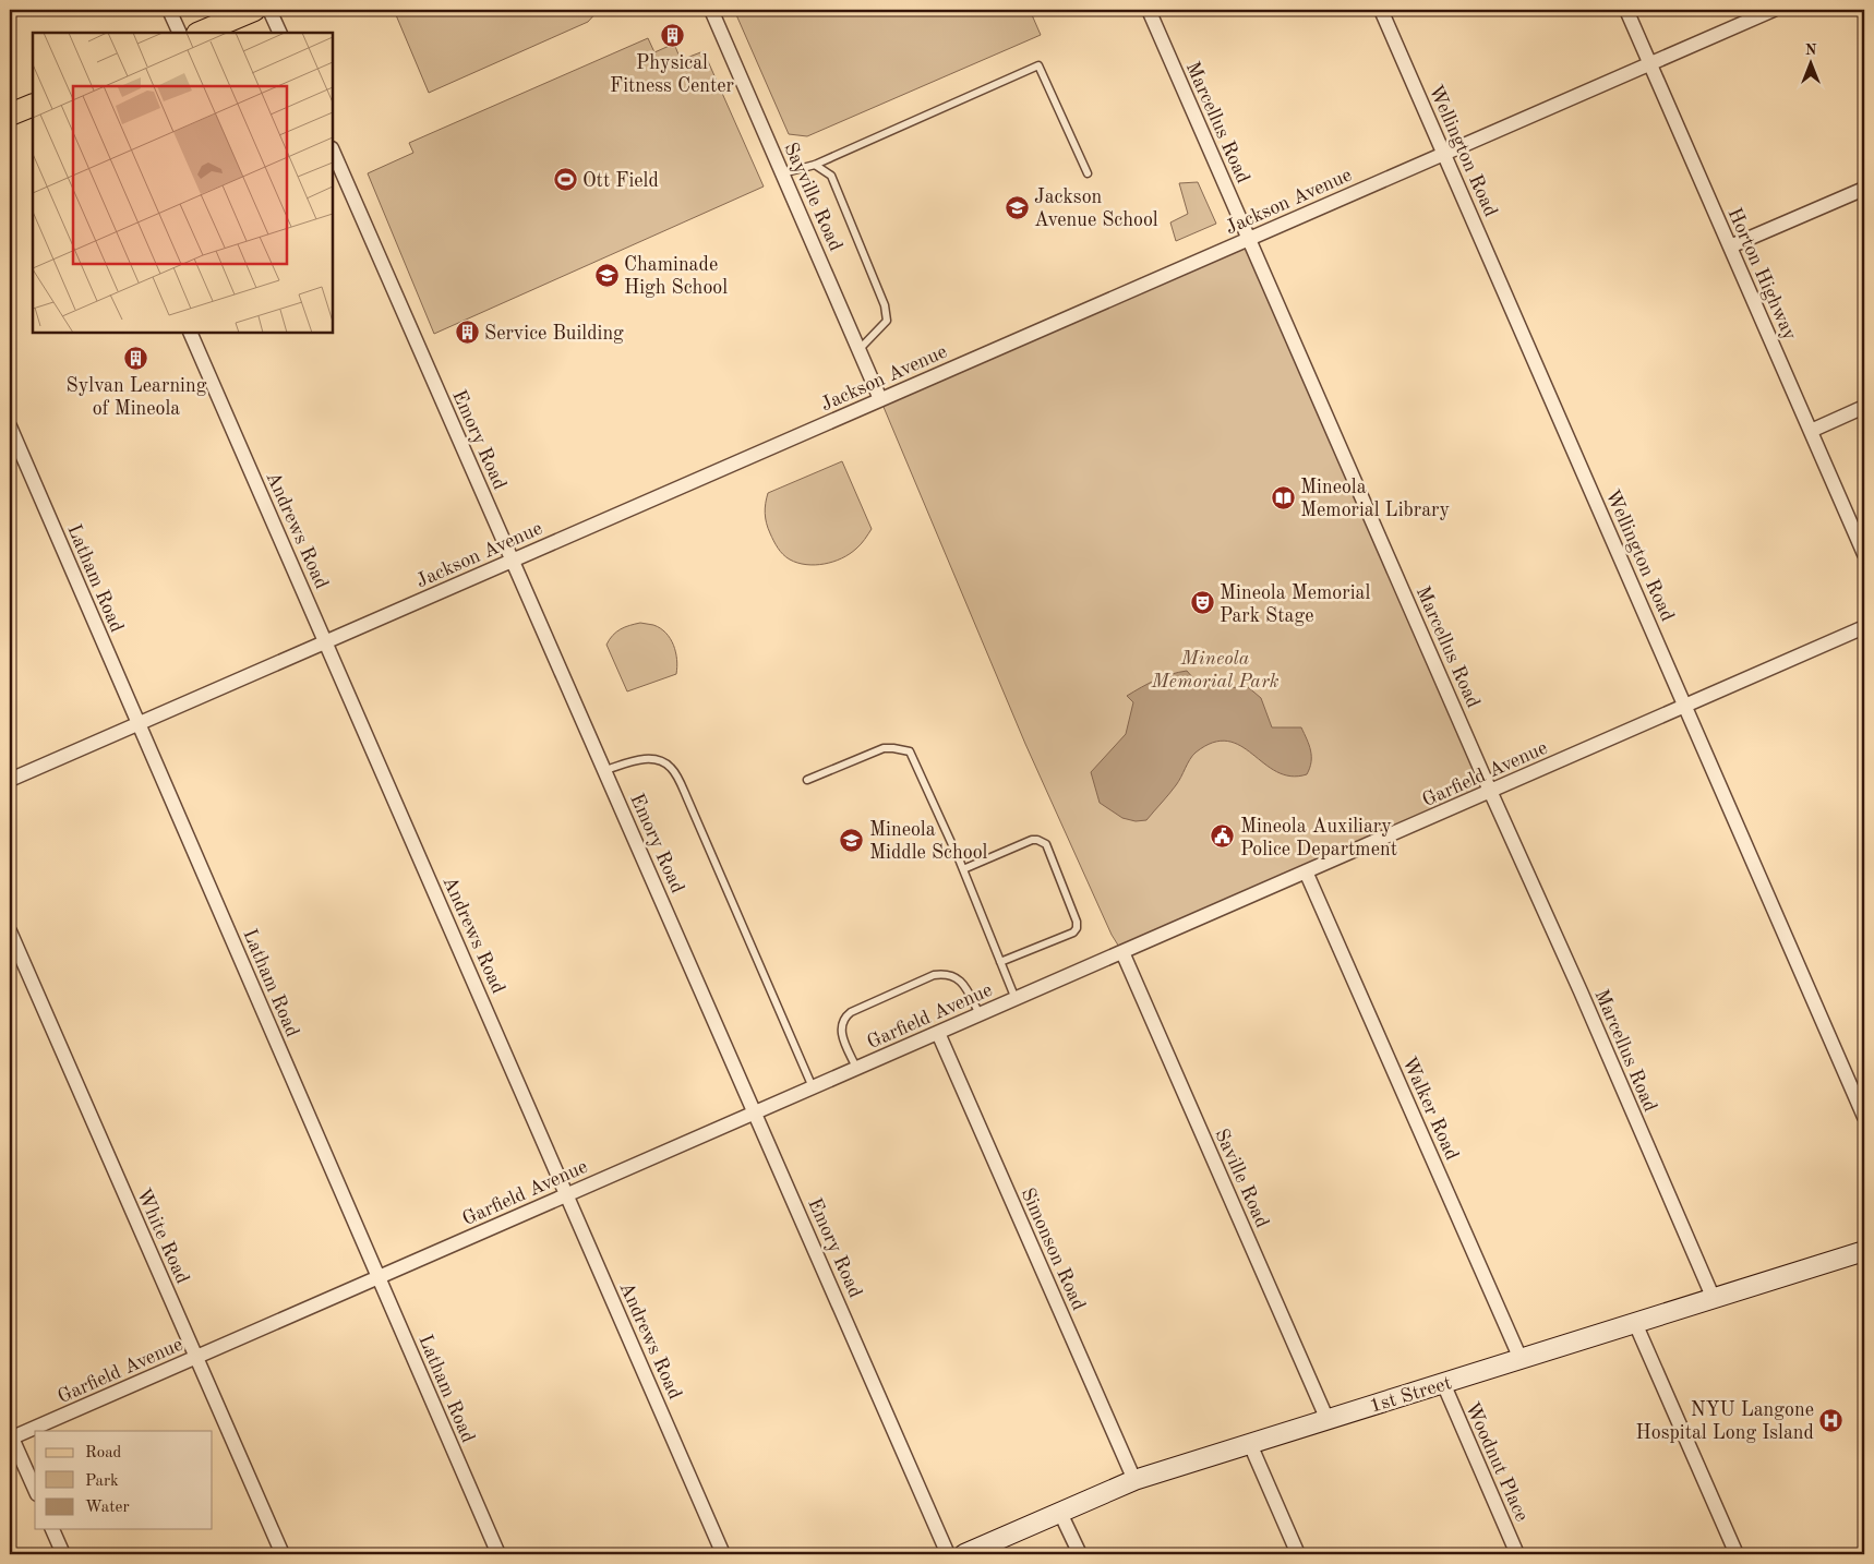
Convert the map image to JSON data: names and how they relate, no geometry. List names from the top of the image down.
{
  "streets": {
    "street": [
      "Marcellus Road",
      "Wellington Road",
      "Sayville Road",
      "Jackson Avenue",
      "Horton Highway",
      "Emory Road",
      "Andrews Road",
      "Latham Road",
      "Garfield Avenue",
      "Walker Road",
      "Saville Road",
      "White Road",
      "Simonson Road",
      "1st Street",
      "Woodnut Place"
    ]
  },
  "crossings": [
    ["Marcellus Road", "Jackson Avenue"],
    ["Marcellus Road", "Garfield Avenue"],
    ["Marcellus Road", "1st Street"],
    ["Wellington Road", "Jackson Avenue"],
    ["Wellington Road", "Garfield Avenue"],
    ["Sayville Road", "Jackson Avenue"],
    ["Jackson Avenue", "Horton Highway"],
    ["Jackson Avenue", "Emory Road"],
    ["Jackson Avenue", "Andrews Road"],
    ["Jackson Avenue", "Latham Road"],
    ["Emory Road", "Garfield Avenue"],
    ["Andrews Road", "Garfield Avenue"],
    ["Latham Road", "Garfield Avenue"],
    ["Garfield Avenue", "Walker Road"],
    ["Garfield Avenue", "Saville Road"],
    ["Garfield Avenue", "White Road"],
    ["Garfield Avenue", "Simonson Road"],
    ["Walker Road", "1st Street"],
    ["Saville Road", "1st Street"],
    ["Simonson Road", "1st Street"],
    ["1st Street", "Woodnut Place"]
  ],
  "parks": ["Mineola Memorial Park"],
  "places": {
    "building": ["Physical Fitness Center", "Service Building", "Sylvan Learning of Mineola"],
    "sports": ["Ott Field"],
    "school or university": ["Jackson Avenue School", "Chaminade High School", "Mineola Middle School"],
    "library": ["Mineola Memorial Library"],
    "theatre": ["Mineola Memorial Park Stage"],
    "public building": ["Mineola Auxiliary Police Department"],
    "hospital": ["NYU Langone Hospital Long Island"]
  },
  "legend": ["Road", "Park", "Water"],
  "north": "top"
}
